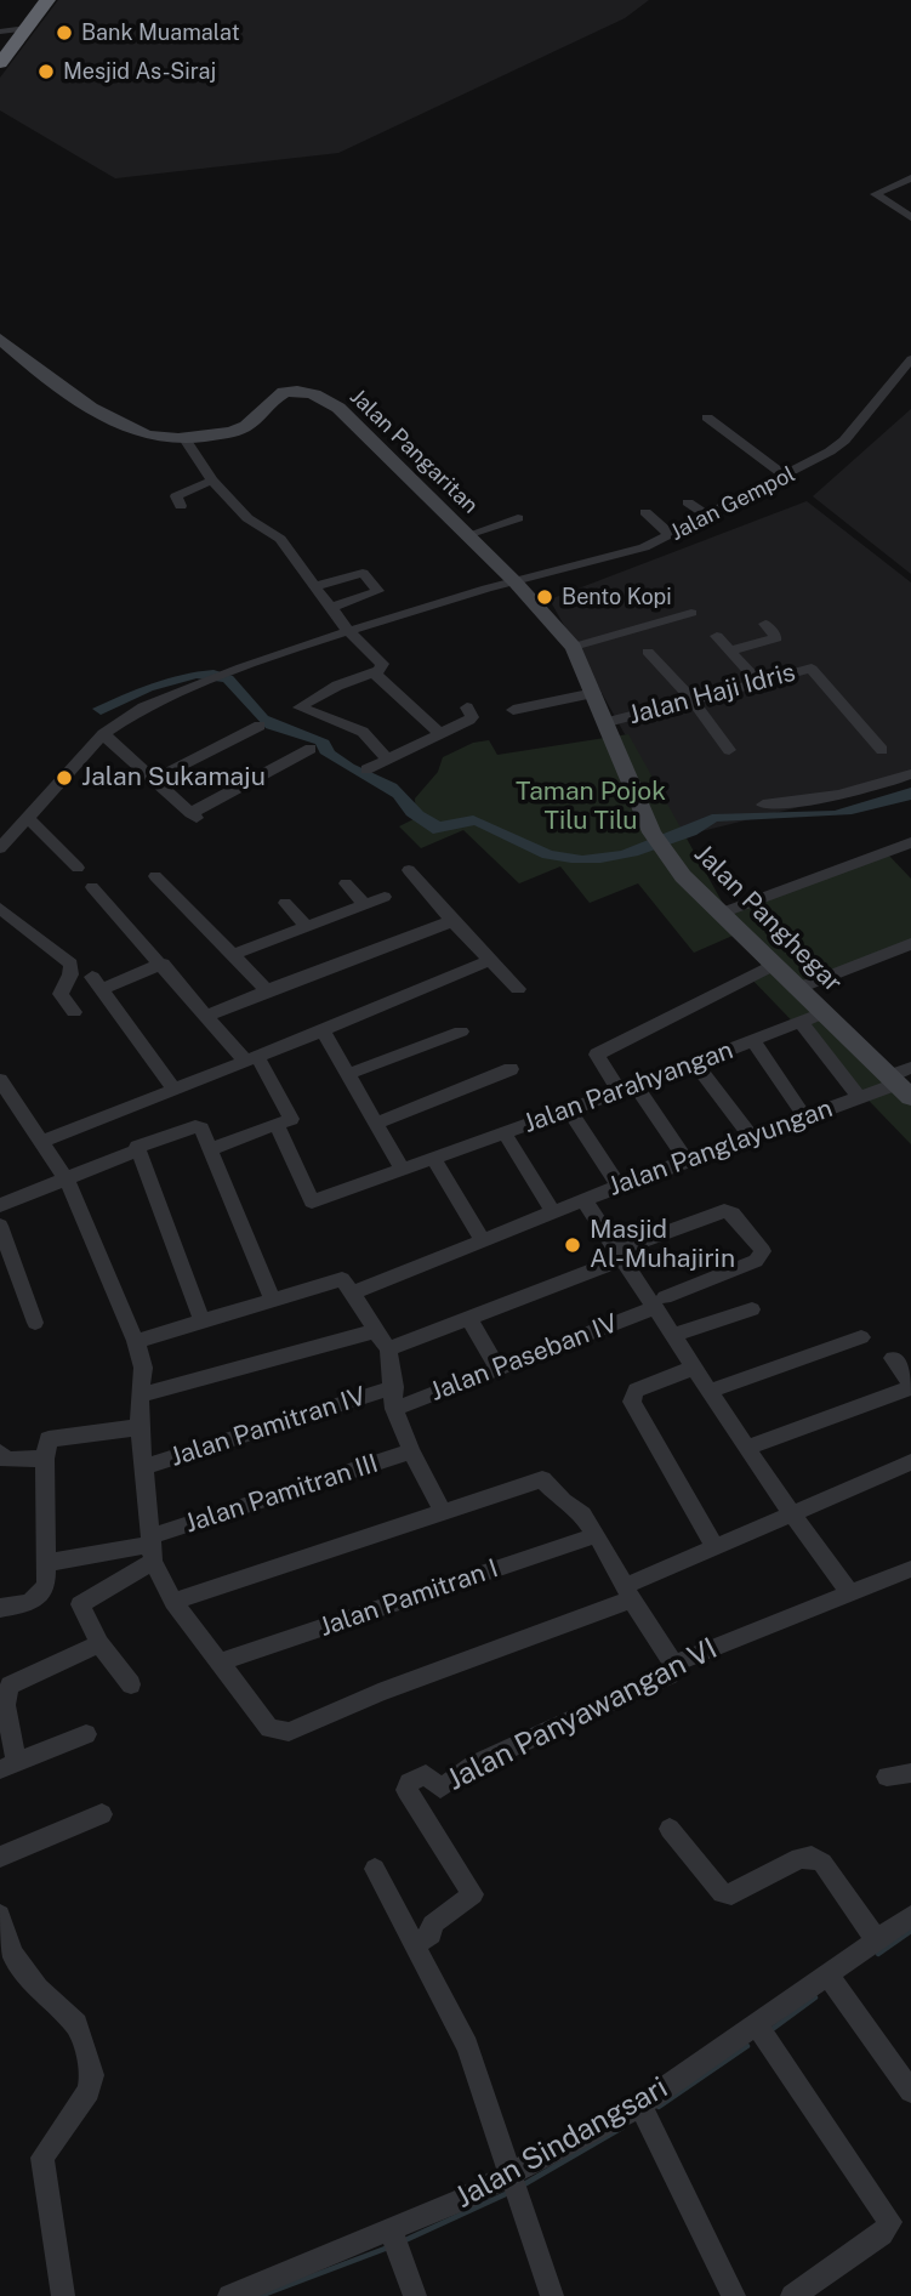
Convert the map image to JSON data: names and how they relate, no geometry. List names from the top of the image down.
{
  "streets": {
    "street": [
      "Jalan Pangaritan",
      "Jalan Gempol",
      "Jalan Haji Idris",
      "Jalan Panghegar",
      "Jalan Parahyangan",
      "Jalan Panglayungan",
      "Jalan Paseban IV",
      "Jalan Pamitran IV",
      "Jalan Pamitran III",
      "Jalan Pamitran I",
      "Jalan Panyawangan VI",
      "Jalan Sindangsari"
    ]
  },
  "crossings": [
    ["Jalan Pangaritan", "Jalan Gempol"],
    ["Jalan Pangaritan", "Jalan Panghegar"],
    ["Jalan Gempol", "Jalan Panghegar"],
    ["Jalan Haji Idris", "Jalan Panghegar"],
    ["Jalan Panghegar", "Jalan Parahyangan"],
    ["Jalan Panghegar", "Jalan Panglayungan"],
    ["Jalan Parahyangan", "Jalan Panglayungan"]
  ],
  "parks": ["Taman Pojok Tilu Tilu"],
  "places": [
    "Bank Muamalat",
    "Mesjid As-Siraj",
    "Bento Kopi",
    "Jalan Sukamaju",
    "Masjid Al-Muhajirin"
  ]
}
